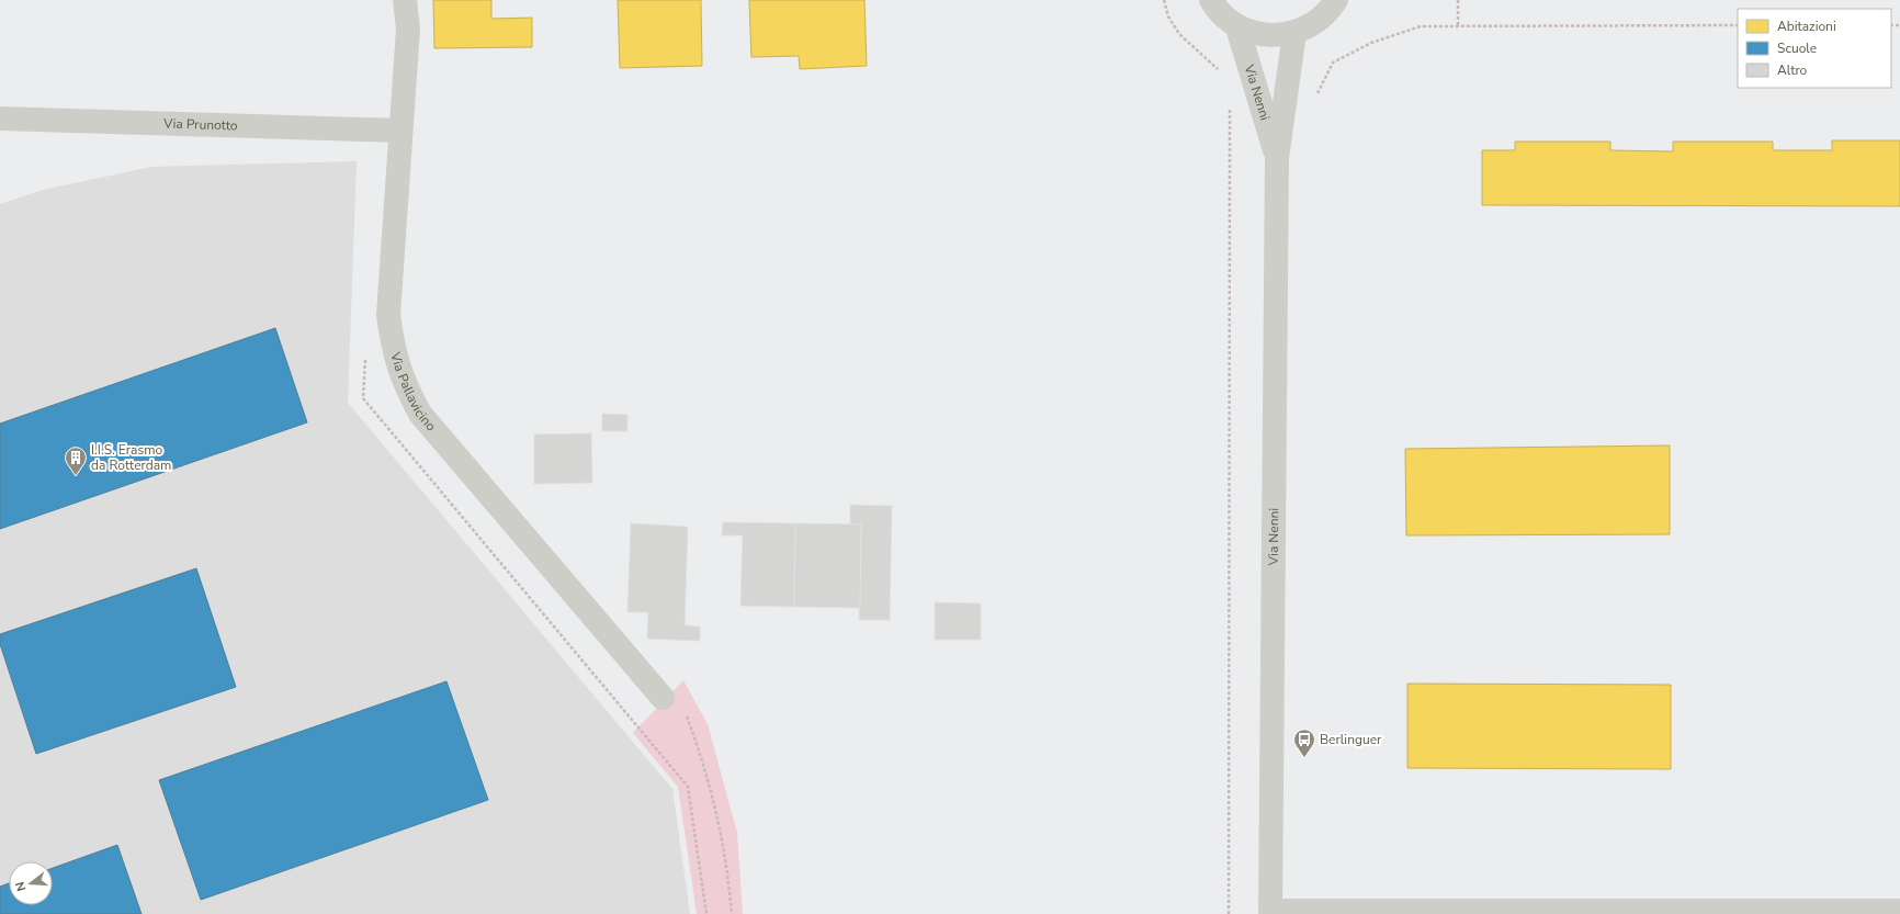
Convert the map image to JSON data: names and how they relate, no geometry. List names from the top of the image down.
{
  "streets": {
    "street": ["Via Nenni", "Via Prunotto", "Via Pallavicino"]
  },
  "crossings": [
    ["Via Prunotto", "Via Pallavicino"]
  ],
  "places": {
    "building": ["I.I.S. Erasmo da Rotterdam"],
    "bus stop": ["Berlinguer"]
  },
  "legend": ["Abitazioni", "Scuole", "Altro"],
  "north": "left"
}
